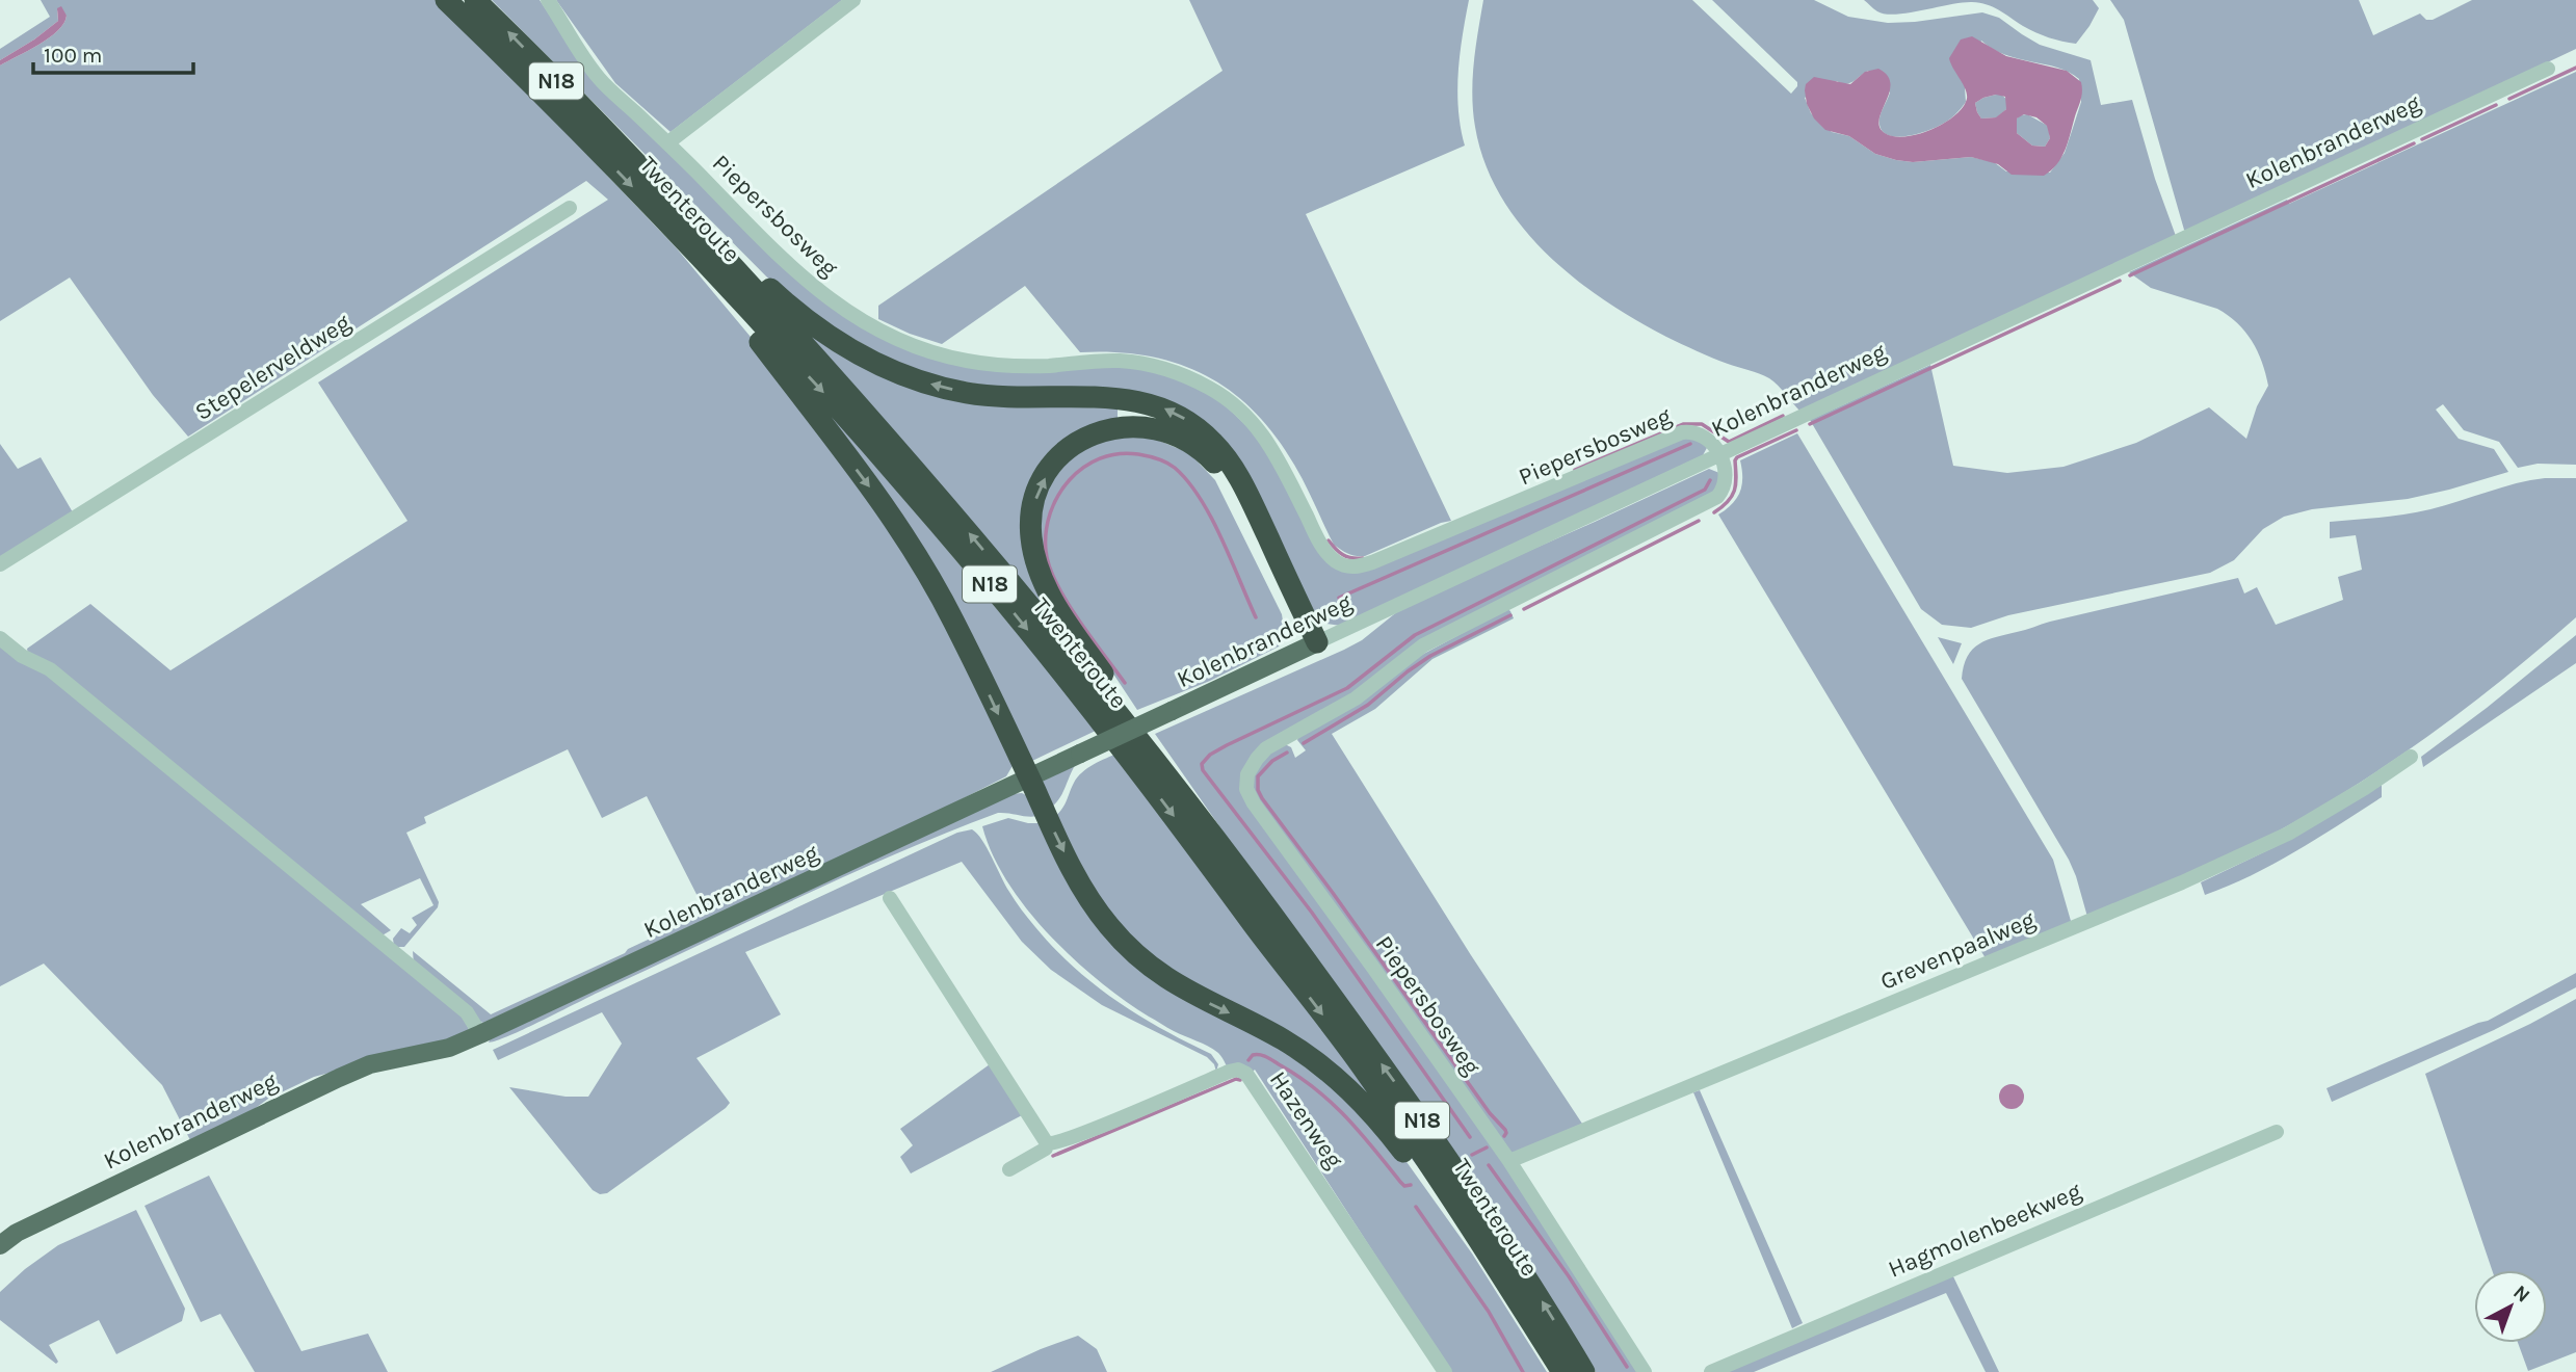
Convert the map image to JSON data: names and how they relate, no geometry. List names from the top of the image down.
{
  "streets": {
    "highway": ["N18", "Twenteroute"],
    "main road": ["Kolenbranderweg"],
    "street": [
      "Piepersbosweg",
      "Stepelerveldweg",
      "Grevenpaalweg",
      "Hazenweg",
      "Hagmolenbeekweg"
    ]
  },
  "crossings": [
    ["N18", "Kolenbranderweg"],
    ["N18", "Twenteroute"],
    ["Kolenbranderweg", "Piepersbosweg"],
    ["Piepersbosweg", "Grevenpaalweg"]
  ],
  "scale_bar": "100 m",
  "north": "top right"
}
